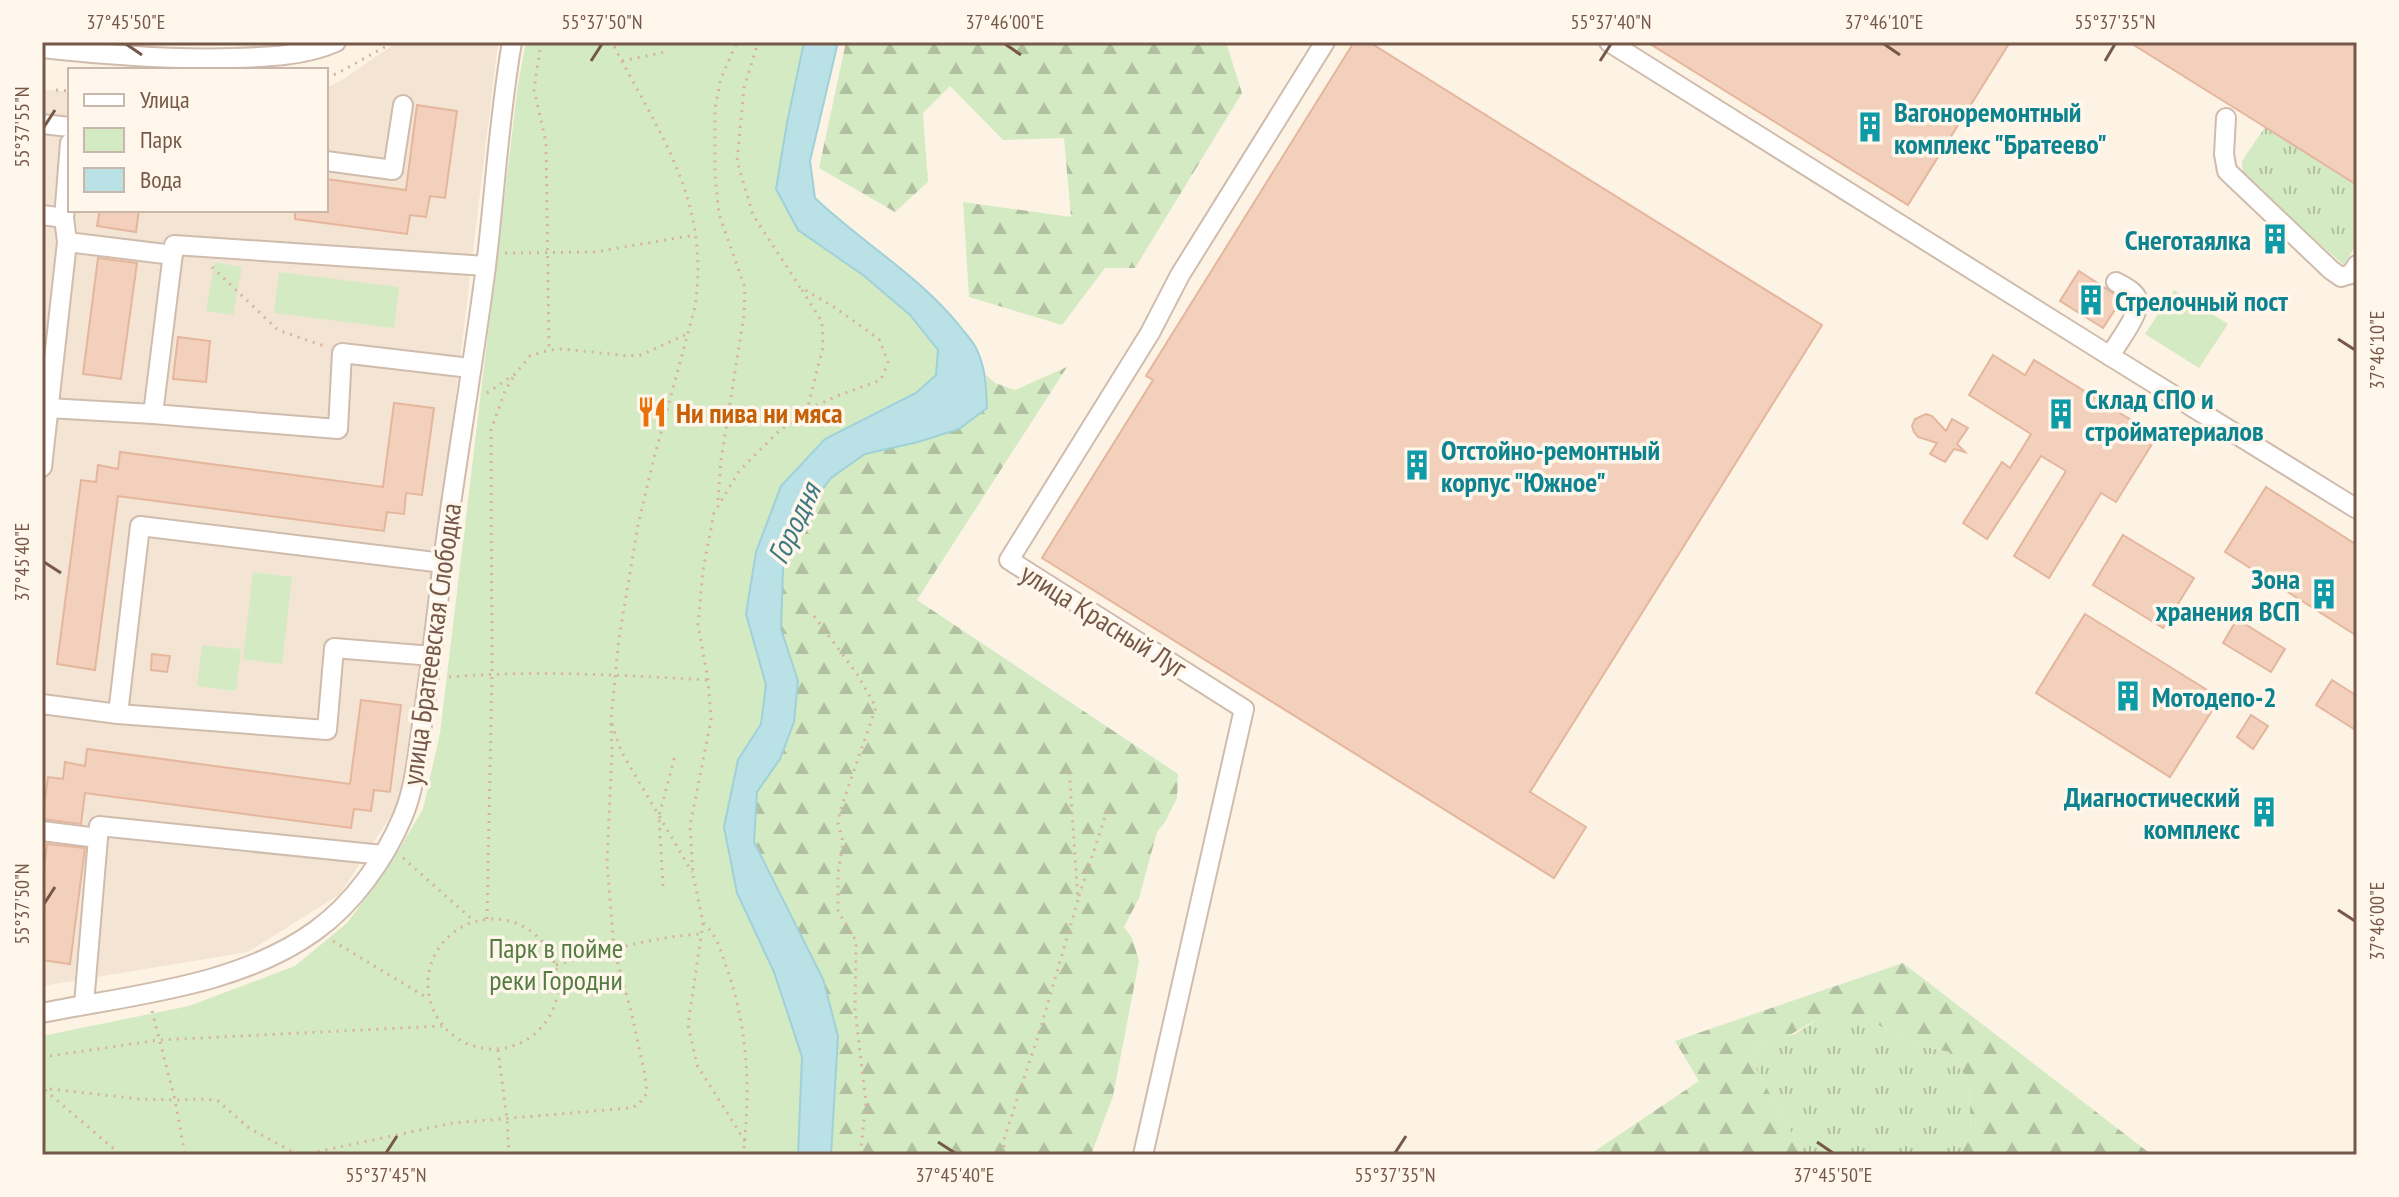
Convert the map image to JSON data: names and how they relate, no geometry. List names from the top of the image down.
{
  "streets": {
    "street": ["улица Красный Луг", "улица Братеевская Слободка"]
  },
  "water": ["Городня"],
  "parks": ["Парк в пойме реки Городни"],
  "places": {
    "building": [
      "Вагоноремонтный комплекс \"Братеево\"",
      "Снеготаялка",
      "Стрелочный пост",
      "Склад СПО и стройматериалов",
      "Отстойно-ремонтный корпус \"Южное\"",
      "Зона хранения ВСП",
      "Мотодепо-2",
      "Диагностический комплекс"
    ],
    "restaurant": ["Ни пива ни мяса"]
  },
  "legend": ["Улица", "Парк", "Вода"],
  "coordinates": [
    "37°45'50\"E",
    "55°37'50\"N",
    "37°46'00\"E",
    "55°37'40\"N",
    "37°46'10\"E",
    "55°37'35\"N",
    "55°37'55\"N",
    "37°45'40\"E",
    "55°37'45\"N"
  ]
}
